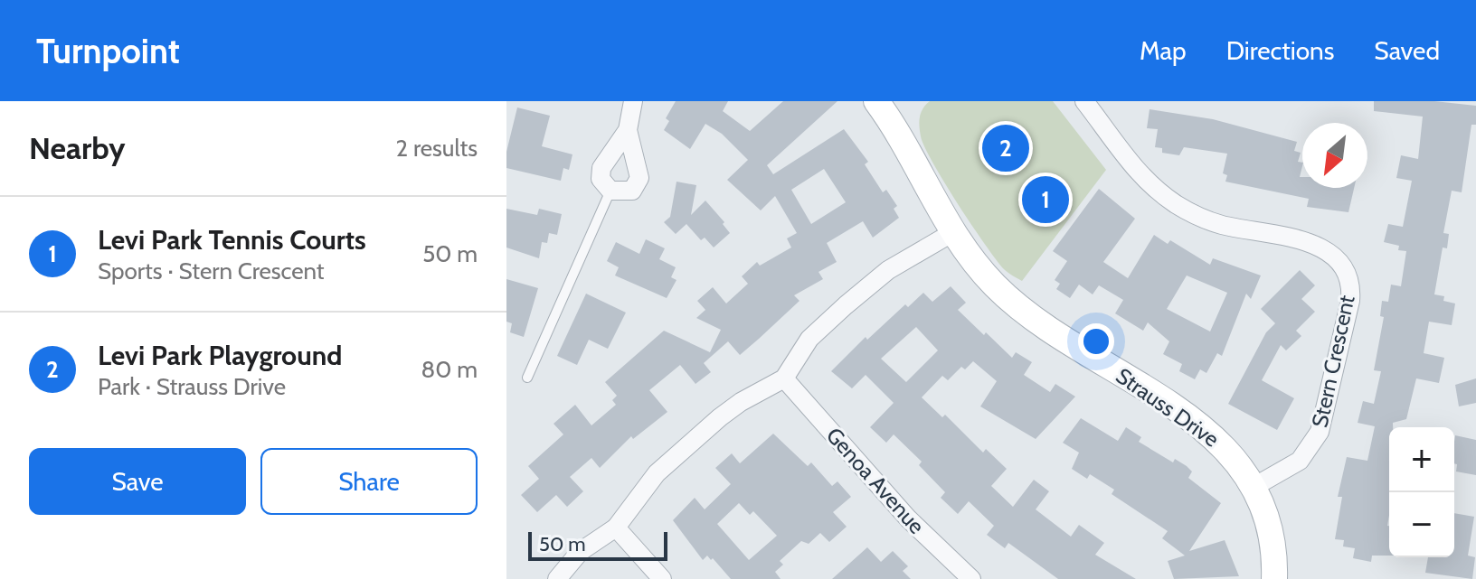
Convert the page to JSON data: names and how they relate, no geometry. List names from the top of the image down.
{
  "streets": {
    "street": ["Stern Crescent", "Strauss Drive", "Genoa Avenue"]
  },
  "crossings": [
    ["Stern Crescent", "Strauss Drive"]
  ],
  "scale_bar": "50 m",
  "north": "bottom left",
  "page": {
    "header": "Turnpoint",
    "nav": ["Map", "Directions", "Saved"],
    "heading": ["Nearby", "2 results"],
    "pins": ["2", "1"],
    "list": [
      {
        "mark": "1",
        "name": "Levi Park Tennis Courts",
        "note": "Sports · Stern Crescent",
        "value": "50 m"
      },
      {
        "mark": "2",
        "name": "Levi Park Playground",
        "note": "Park · Strauss Drive",
        "value": "80 m"
      }
    ],
    "buttons": ["Save", "Share"],
    "map_buttons": ["+", "−"],
    "scale": "50 m"
  }
}
